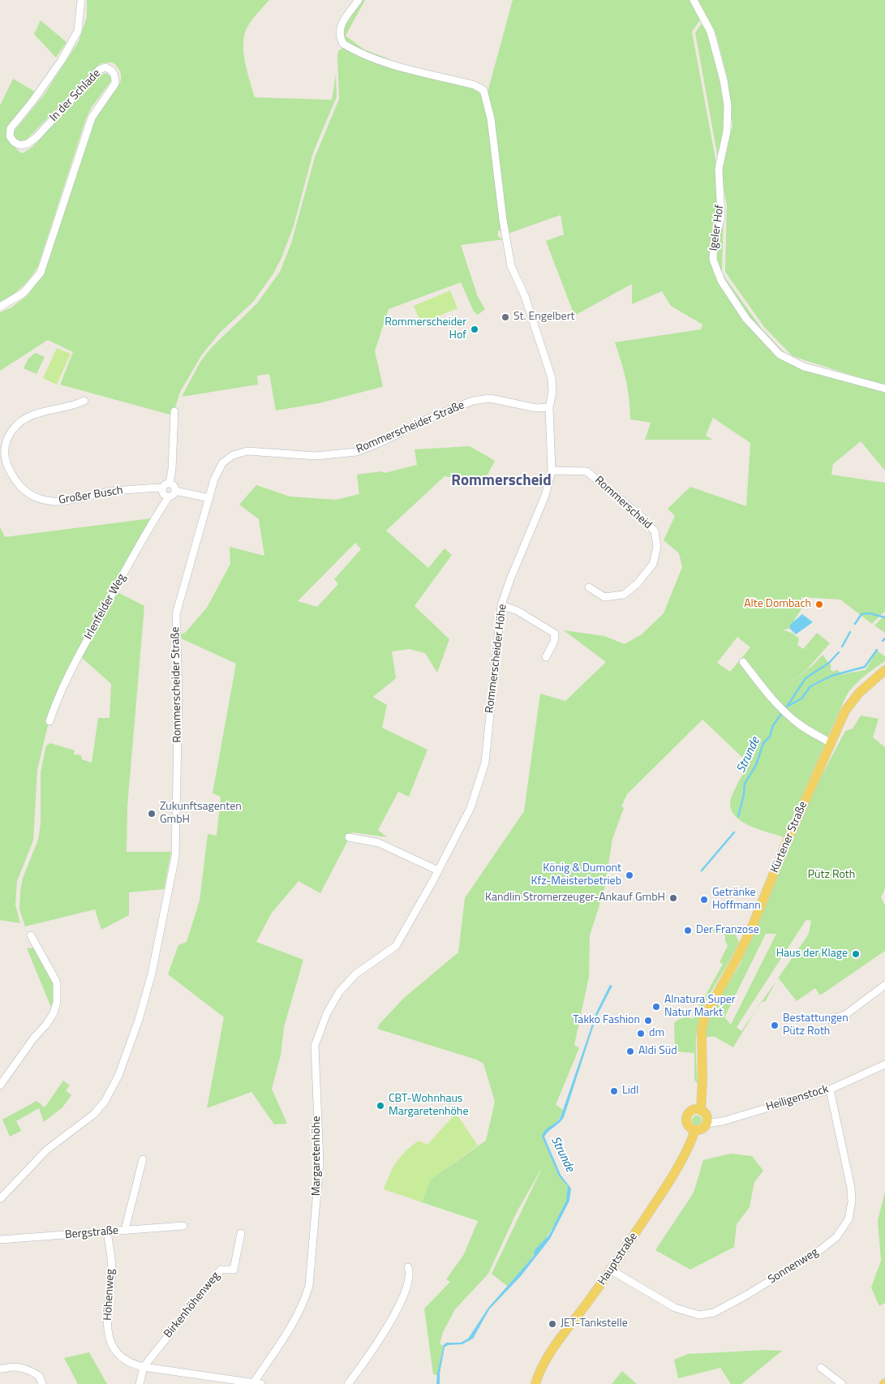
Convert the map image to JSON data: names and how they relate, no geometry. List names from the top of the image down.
{
  "streets": {
    "main road": ["Kürtener Straße", "Hauptstraße"],
    "street": [
      "In der Schlade",
      "Igeler Hof",
      "Rommerscheider Straße",
      "Großer Busch",
      "Rommerscheid",
      "Irlenfelder Weg",
      "Rommerscheider Höhe",
      "Heiligenstock",
      "Margaretenhöhe",
      "Bergstraße",
      "Sonnenweg",
      "Höhenweg",
      "Birkenhöhenweg"
    ]
  },
  "crossings": [
    ["Rommerscheider Straße", "Rommerscheider Höhe"],
    ["Großer Busch", "Irlenfelder Weg"],
    ["Rommerscheid", "Rommerscheider Höhe"],
    ["Rommerscheider Höhe", "Margaretenhöhe"],
    ["Kürtener Straße", "Heiligenstock"],
    ["Kürtener Straße", "Hauptstraße"],
    ["Heiligenstock", "Hauptstraße"],
    ["Heiligenstock", "Sonnenweg"],
    ["Margaretenhöhe", "Höhenweg"],
    ["Bergstraße", "Höhenweg"],
    ["Hauptstraße", "Sonnenweg"],
    ["Höhenweg", "Birkenhöhenweg"]
  ],
  "districts": ["Rommerscheid"],
  "water": ["Strunde"],
  "parks": ["Pütz Roth"],
  "places": [
    "St. Engelbert",
    "Rommerscheider Hof",
    "Alte Dombach",
    "Zukunftsagenten GmbH",
    "König & Dumont Kfz-Meisterbetrieb",
    "Kandlin Stromerzeuger-Ankauf GmbH",
    "Getränke Hoffmann",
    "Der Franzose",
    "Haus der Klage",
    "Alnatura Super Natur Markt",
    "Takko Fashion",
    "Bestattungen Pütz Roth",
    "dm",
    "Aldi Süd",
    "Lidl",
    "CBT-Wohnhaus Margaretenhöhe",
    "JET-Tankstelle"
  ]
}
